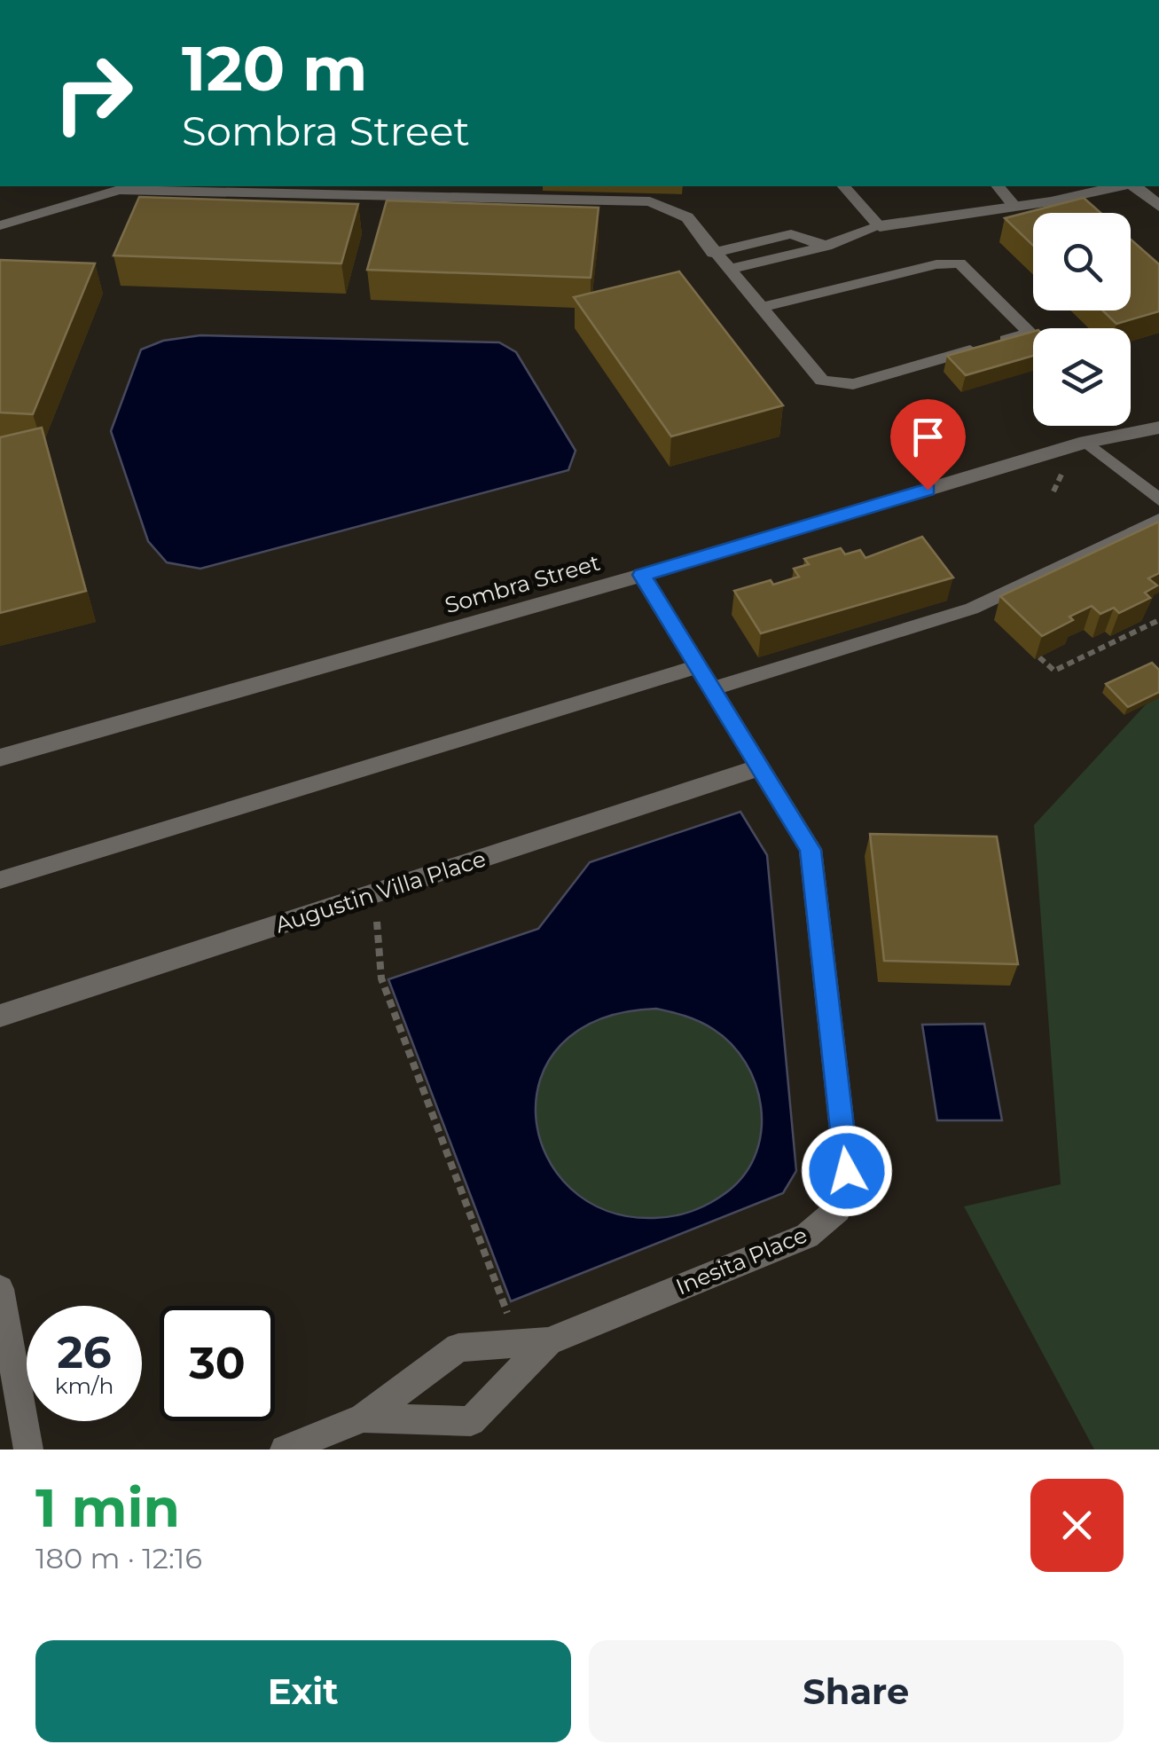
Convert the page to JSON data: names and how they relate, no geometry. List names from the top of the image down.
{
  "streets": {
    "street": ["Sombra Street", "Augustin Villa Place", "Inesita Place"]
  },
  "crossings": [
    ["Sombra Street", "Inesita Place"],
    ["Augustin Villa Place", "Inesita Place"]
  ],
  "page": {
    "turn": ["120 m", "Sombra Street"],
    "speed": "26 km/h",
    "limit": "30",
    "heading": ["1 min", "180 m · 12:16"],
    "buttons": ["Exit", "Share"]
  }
}
